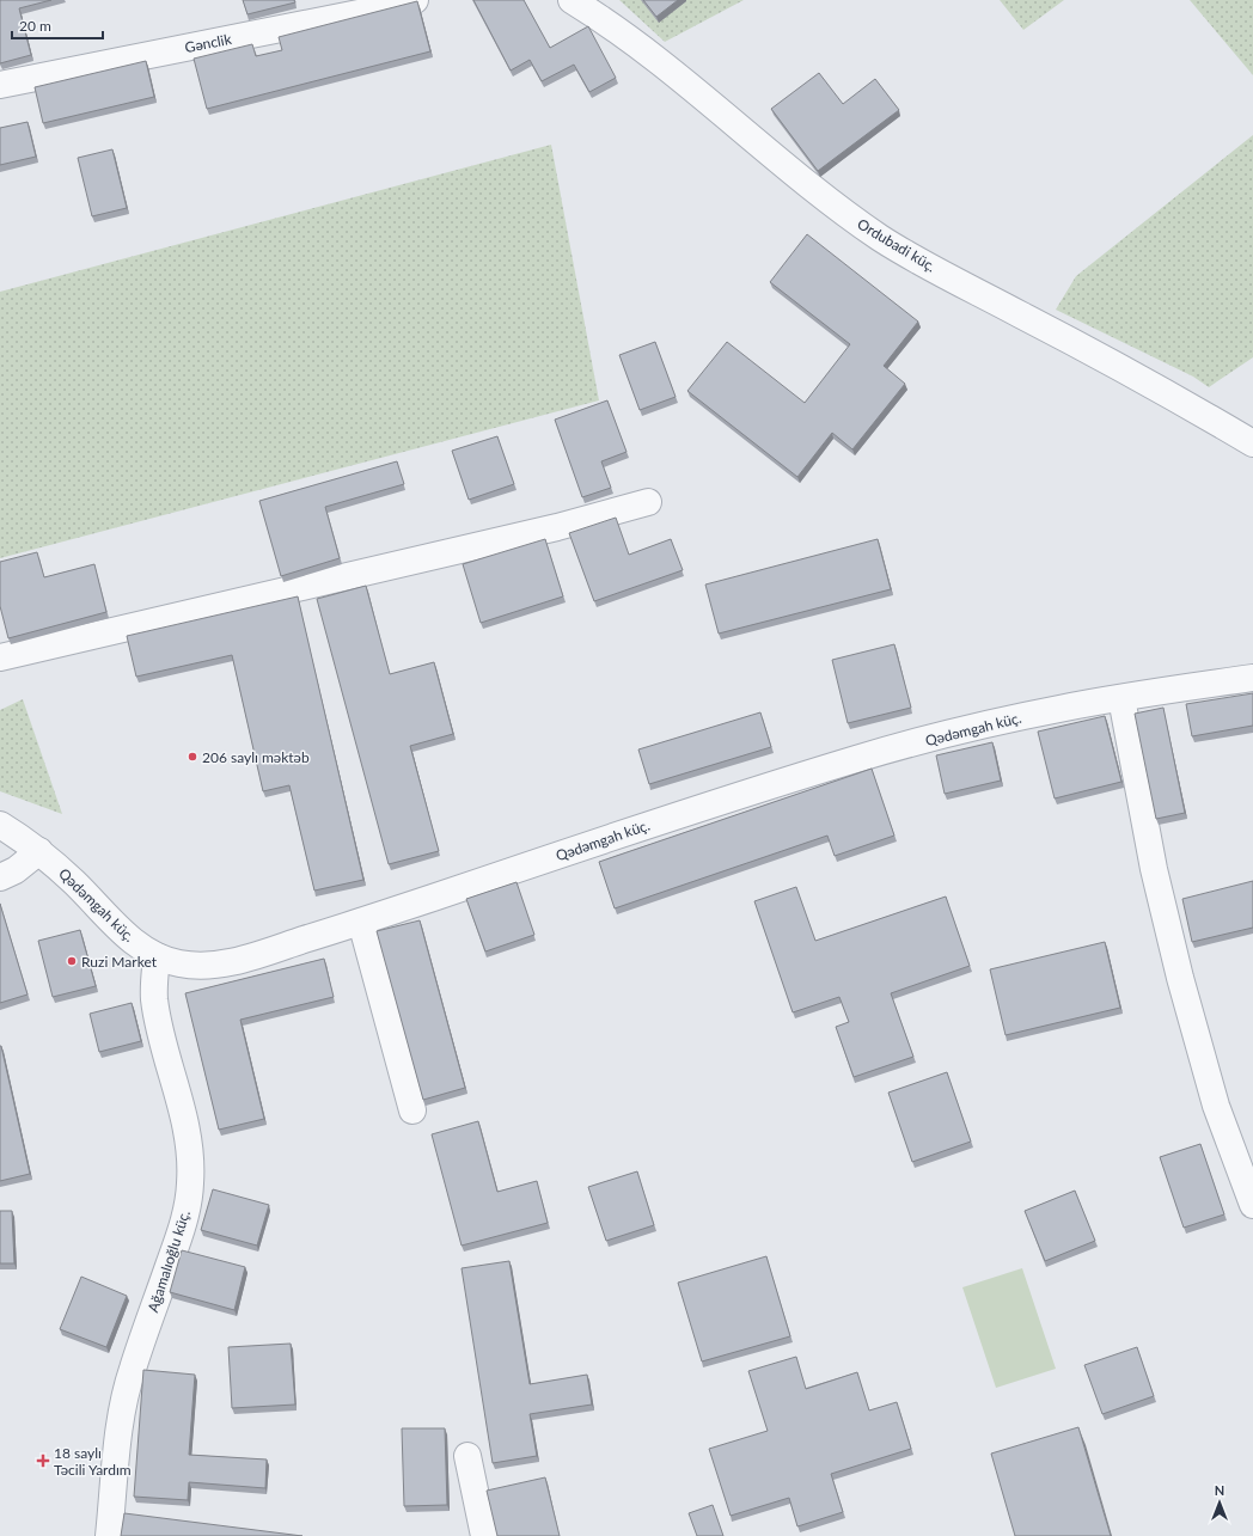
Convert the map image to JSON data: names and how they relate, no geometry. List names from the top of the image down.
{
  "streets": {
    "street": [
      "Gənclik",
      "Ordubadi küç.",
      "Qədəmgah küç.",
      "Ağamalıoğlu küç."
    ]
  },
  "crossings": [
    ["Qədəmgah küç.", "Ağamalıoğlu küç."]
  ],
  "places": {
    "other": ["206 saylı məktəb", "Ruzi Market"],
    "health": ["18 saylı Təcili Yardım"]
  },
  "scale_bar": "20 m",
  "north": "top"
}
